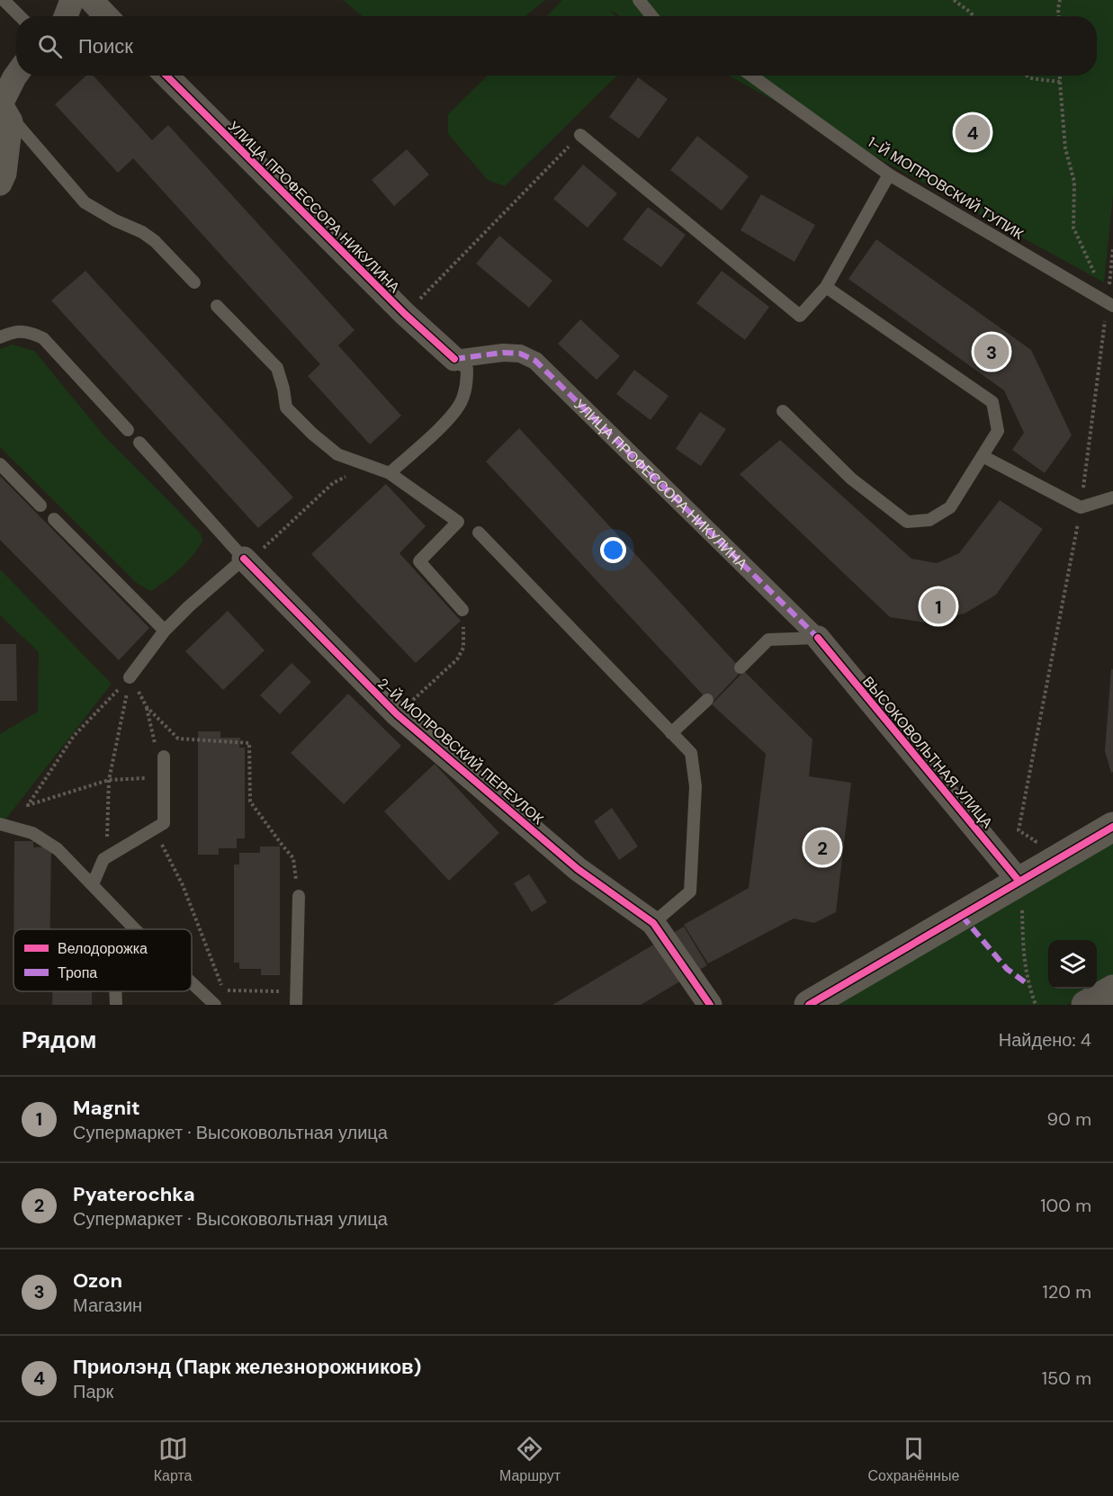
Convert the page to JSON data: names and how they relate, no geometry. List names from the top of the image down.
{
  "streets": {
    "street": ["УЛИЦА ПРОФЕССОРА НИКУЛИНА", "2-Й МОПРОВСКИЙ ПЕРЕУЛОК", "ВЫСОКОВОЛЬТНАЯ УЛИЦА"],
    "lane": ["1-Й МОПРОВСКИЙ ТУПИК"]
  },
  "crossings": [
    ["УЛИЦА ПРОФЕССОРА НИКУЛИНА", "ВЫСОКОВОЛЬТНАЯ УЛИЦА"]
  ],
  "legend": ["Велодорожка", "Тропа"],
  "page": {
    "search": "Поиск",
    "pins": [
      "4",
      "3",
      "1",
      "2"
    ],
    "heading": ["Рядом", "Найдено: 4"],
    "list": [
      {
        "mark": "1",
        "name": "Magnit",
        "note": "Супермаркет · Высоковольтная улица",
        "value": "90 m"
      },
      {
        "mark": "2",
        "name": "Pyaterochka",
        "note": "Супермаркет · Высоковольтная улица",
        "value": "100 m"
      },
      {
        "mark": "3",
        "name": "Ozon",
        "note": "Магазин",
        "value": "120 m"
      },
      {
        "mark": "4",
        "name": "Приолэнд (Парк железнорожников)",
        "note": "Парк",
        "value": "150 m"
      }
    ],
    "nav": ["Карта", "Маршрут", "Сохранённые"]
  }
}
